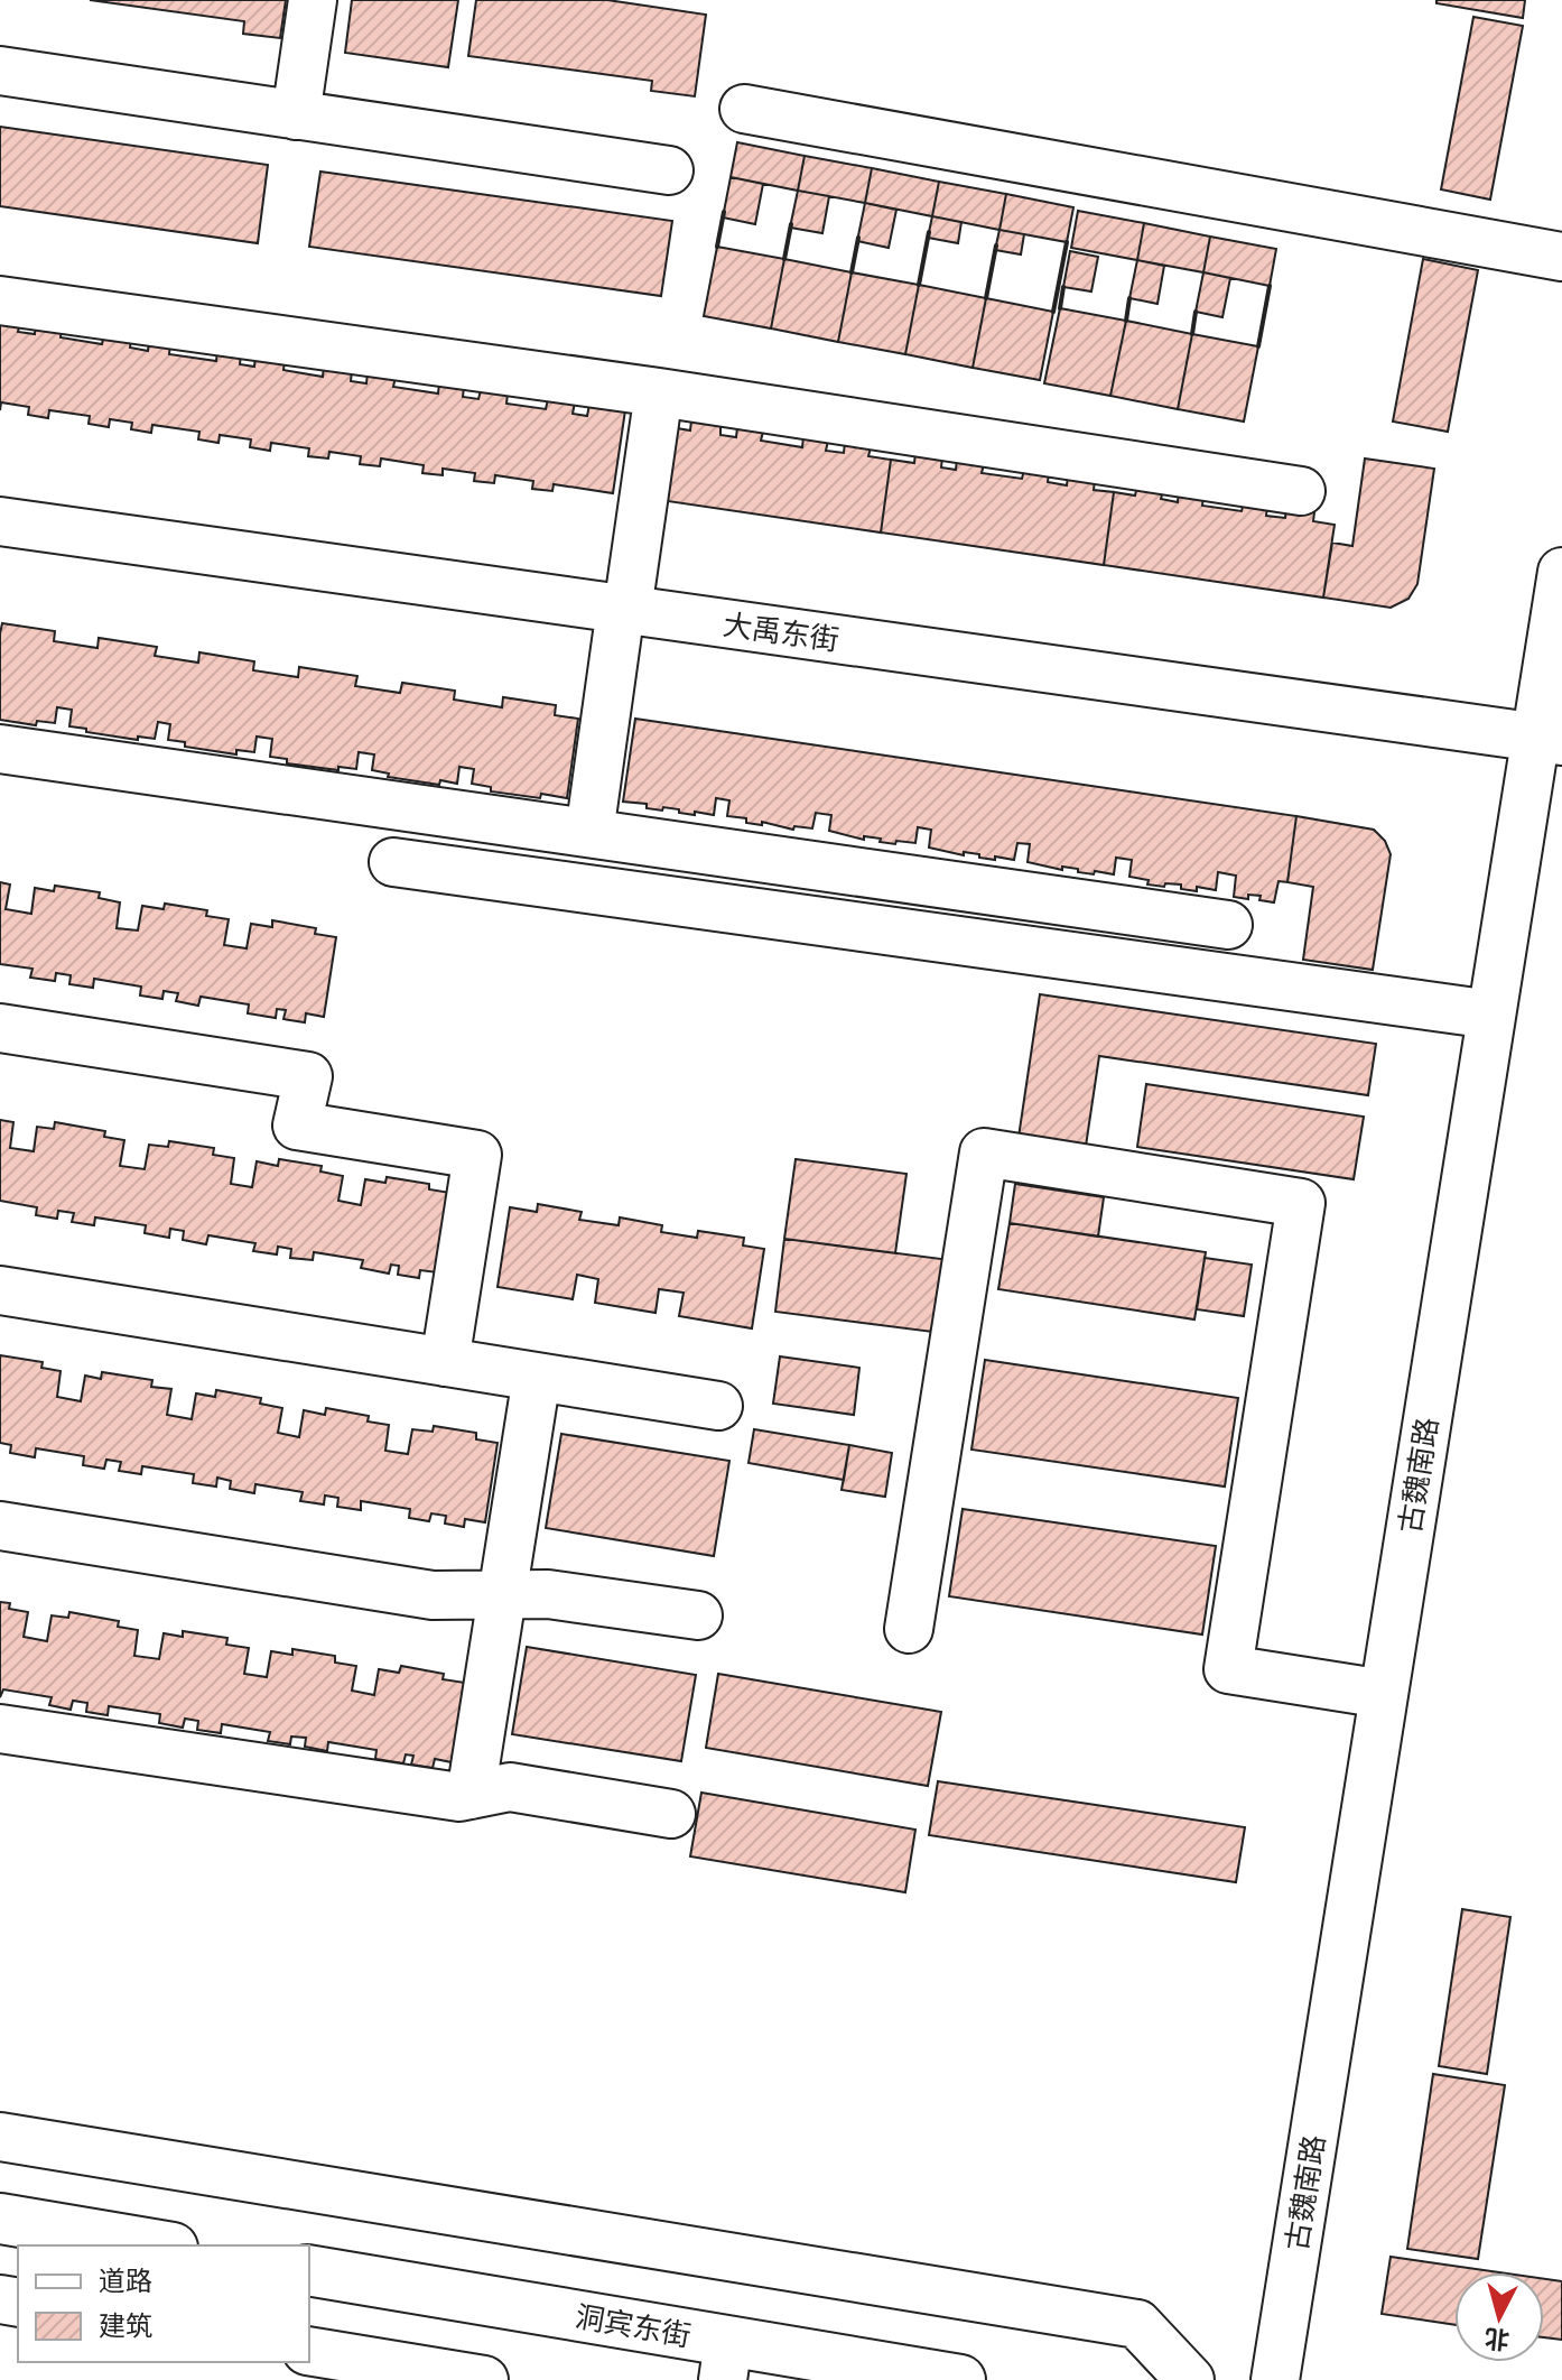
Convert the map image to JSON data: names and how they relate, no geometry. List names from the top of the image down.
{
  "streets": {
    "main road": ["洞宾东街"],
    "street": ["大禹东街", "古魏南路"]
  },
  "crossings": [
    ["大禹东街", "古魏南路"]
  ],
  "legend": ["道路", "建筑"],
  "north": "bottom"
}
